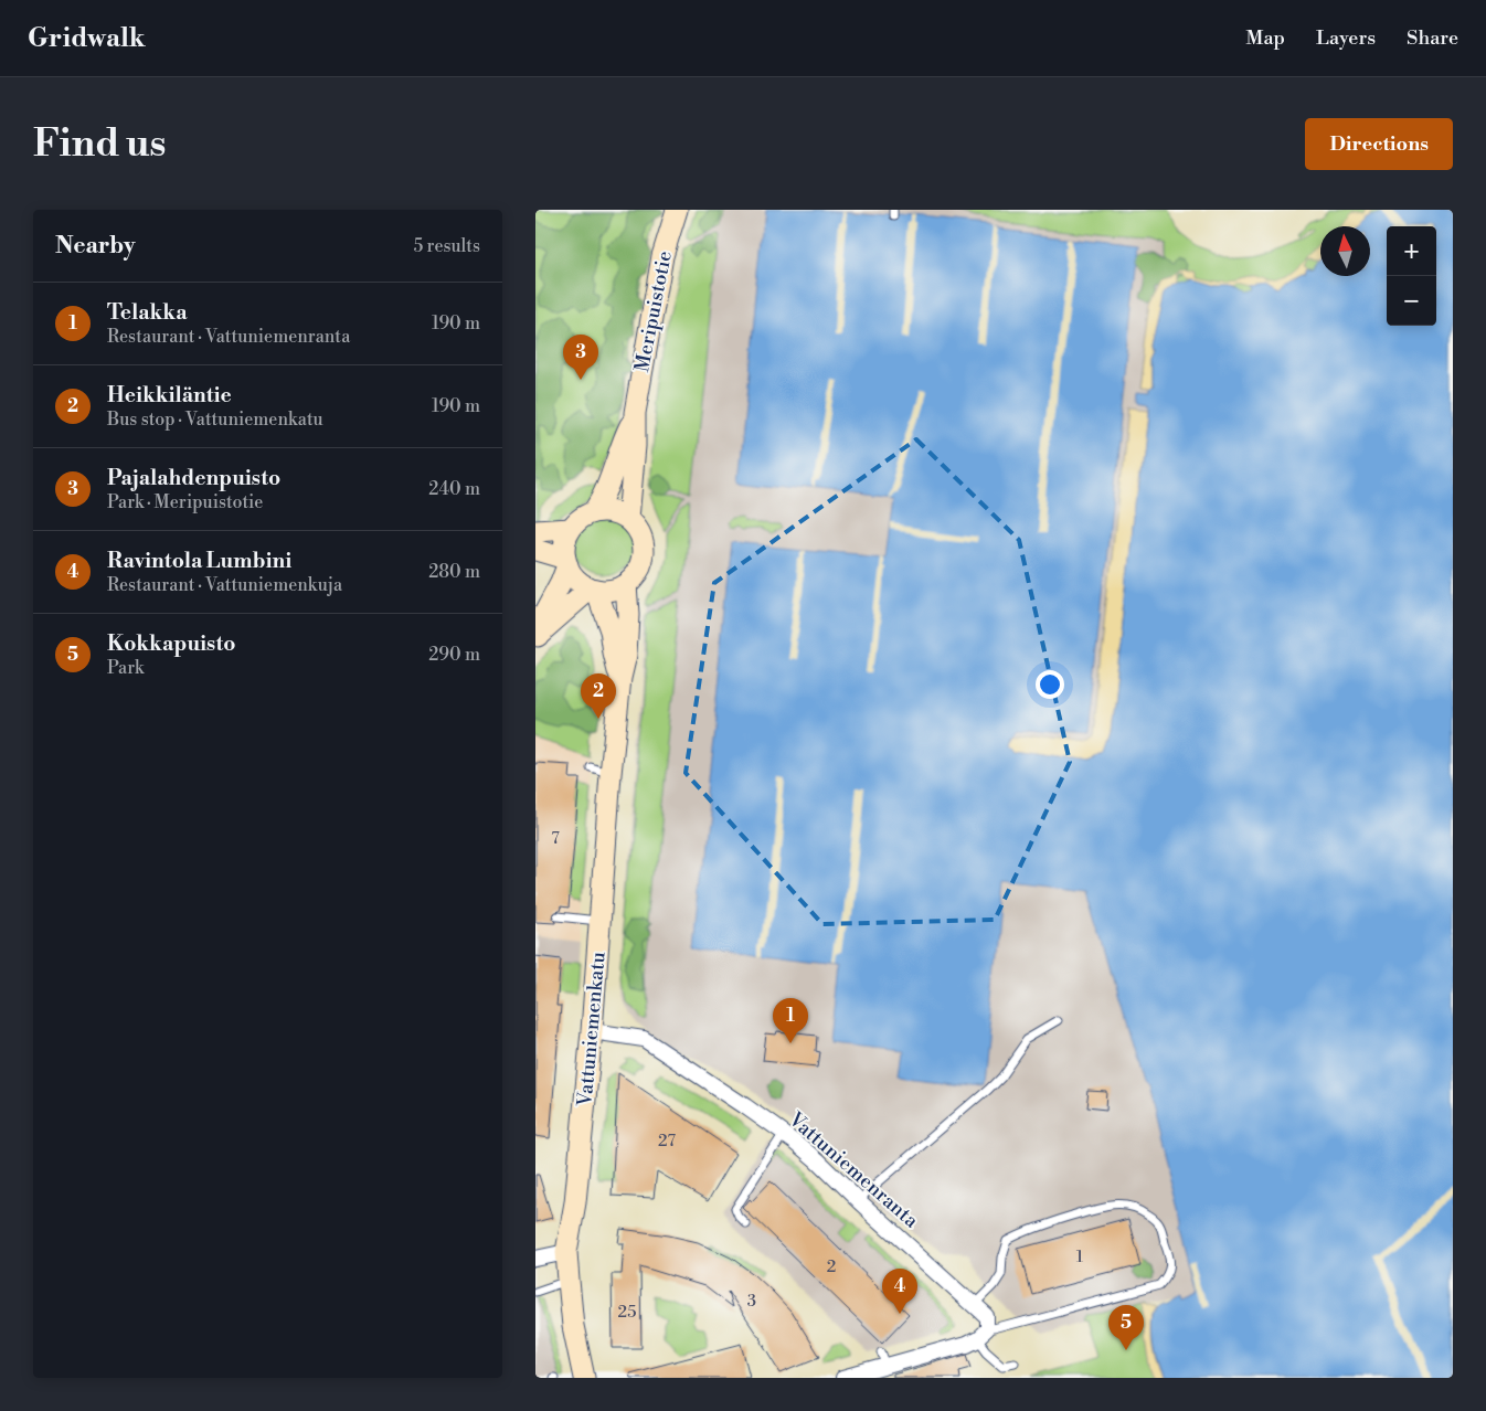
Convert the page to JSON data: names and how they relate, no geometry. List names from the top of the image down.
{
  "streets": {
    "street": ["Meripuistotie", "Vattuniemenkatu", "Vattuniemenranta"]
  },
  "crossings": [
    ["Meripuistotie", "Vattuniemenkatu"],
    ["Vattuniemenkatu", "Vattuniemenranta"]
  ],
  "house_numbers": [
    "7",
    "27",
    "1",
    "2",
    "3",
    "25"
  ],
  "north": "top",
  "page": {
    "header": "Gridwalk",
    "nav": ["Map", "Layers", "Share"],
    "buttons": "Directions",
    "title": "Find us",
    "heading": ["Nearby", "5 results"],
    "map_buttons": ["+", "−"],
    "list": [
      {
        "mark": "1",
        "name": "Telakka",
        "note": "Restaurant · Vattuniemenranta",
        "value": "190 m"
      },
      {
        "mark": "2",
        "name": "Heikkiläntie",
        "note": "Bus stop · Vattuniemenkatu",
        "value": "190 m"
      },
      {
        "mark": "3",
        "name": "Pajalahdenpuisto",
        "note": "Park · Meripuistotie",
        "value": "240 m"
      },
      {
        "mark": "4",
        "name": "Ravintola Lumbini",
        "note": "Restaurant · Vattuniemenkuja",
        "value": "280 m"
      },
      {
        "mark": "5",
        "name": "Kokkapuisto",
        "note": "Park",
        "value": "290 m"
      }
    ],
    "pins": [
      "3",
      "2",
      "1",
      "4",
      "5"
    ]
  }
}
